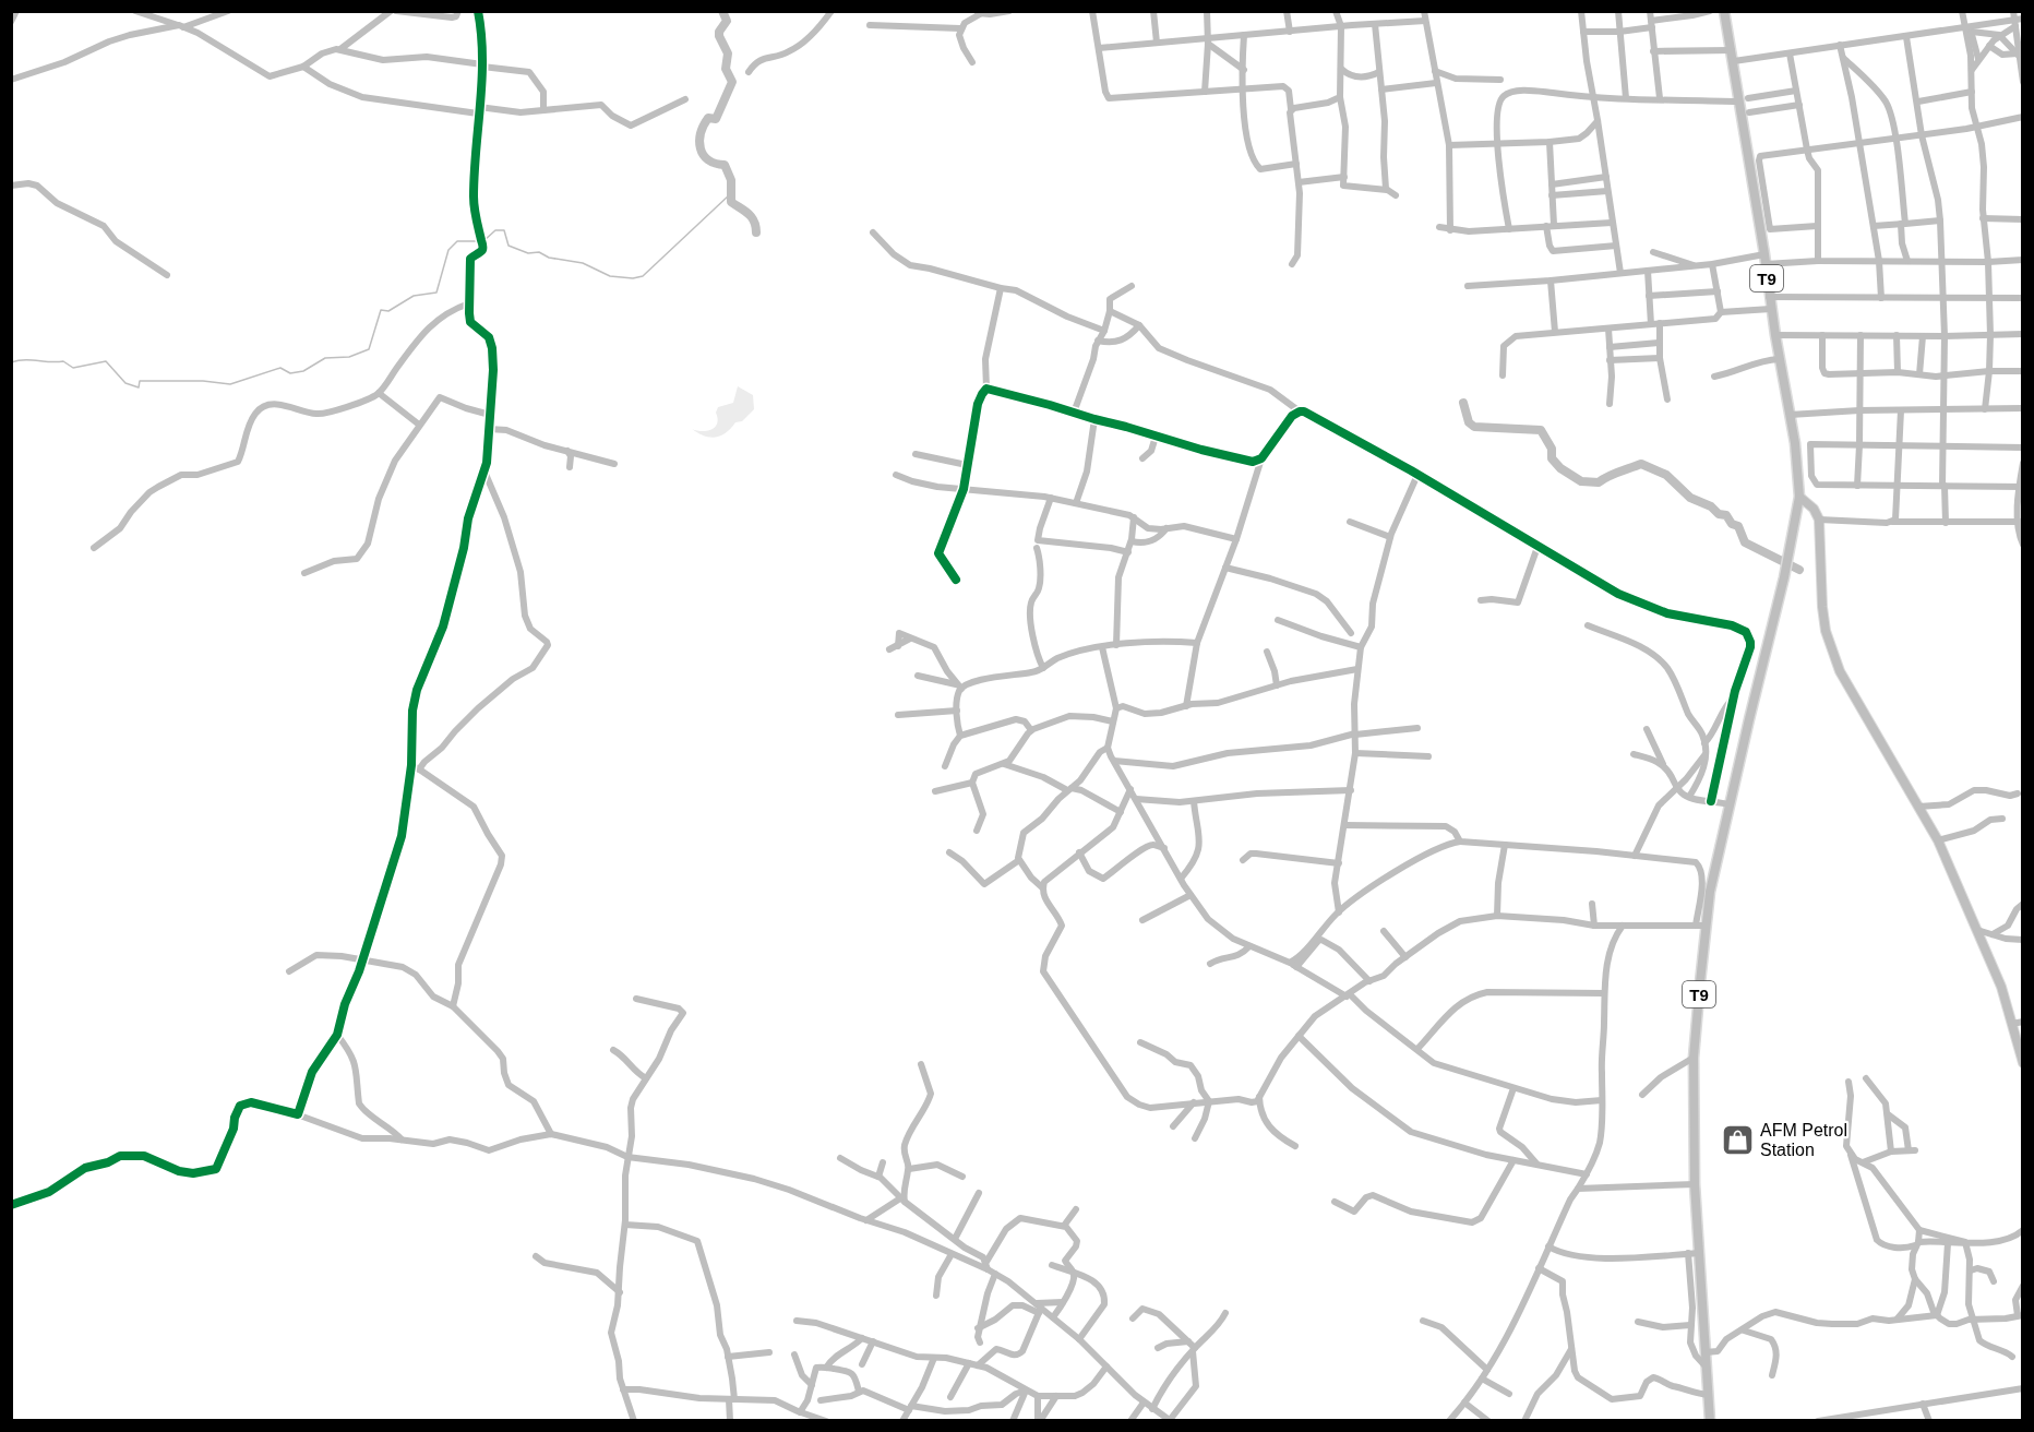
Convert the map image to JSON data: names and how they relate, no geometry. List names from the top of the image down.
{
  "streets": {
    "highway": ["T9"]
  },
  "places": {
    "shop": ["AFM Petrol Station"]
  }
}
